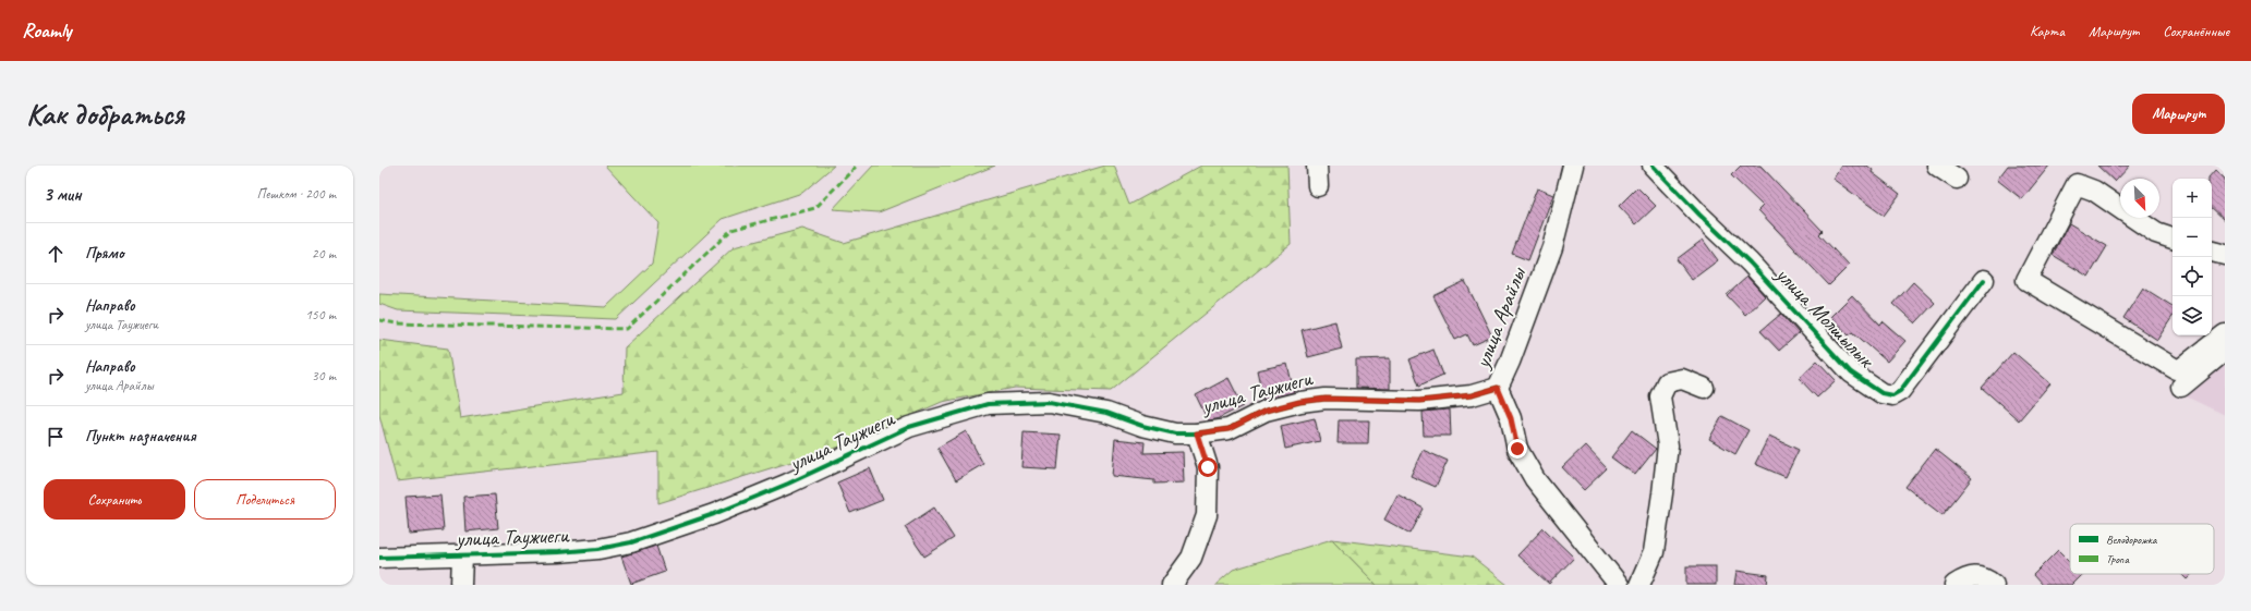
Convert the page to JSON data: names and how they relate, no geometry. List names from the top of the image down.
{
  "streets": {
    "street": ["улица Молшылык", "улица Арайлы", "улица Таужиеги"]
  },
  "crossings": [
    ["улица Арайлы", "улица Таужиеги"]
  ],
  "legend": ["Велодорожка", "Тропа"],
  "north": "bottom right",
  "page": {
    "header": "Roamly",
    "nav": ["Карта", "Маршрут", "Сохранённые"],
    "buttons": [
      "Маршрут",
      ["Сохранить", "Поделиться"]
    ],
    "title": "Как добраться",
    "heading": ["3 мин", "Пешком · 200 m"],
    "map_buttons": ["+", "−"],
    "list": [
      ["Прямо", "20 m"],
      ["Направо", "улица Таужиеги", "150 m"],
      ["Направо", "улица Арайлы", "30 m"],
      "Пункт назначения"
    ]
  }
}
